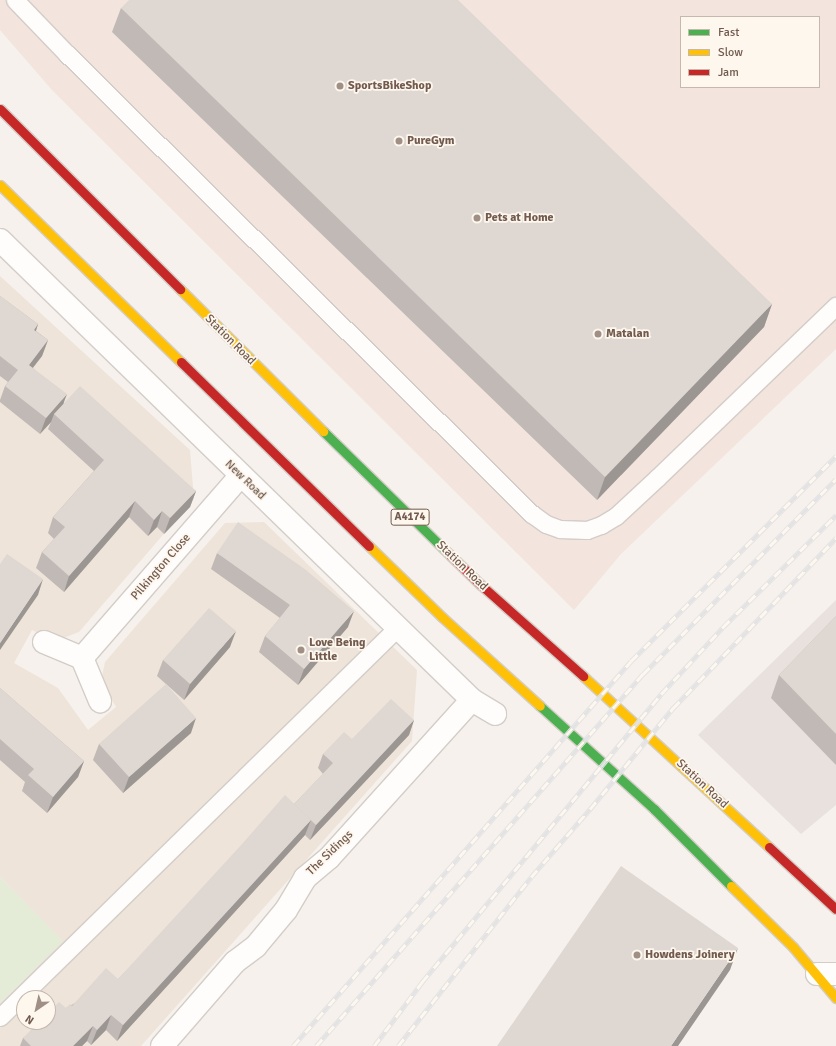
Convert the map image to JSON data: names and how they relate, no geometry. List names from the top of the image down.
{
  "streets": {
    "main road": ["Station Road", "A4174"],
    "street": ["New Road", "Pilkington Close", "The Sidings"]
  },
  "crossings": [
    ["New Road", "Pilkington Close"],
    ["New Road", "The Sidings"]
  ],
  "places": [
    "SportsBikeShop",
    "PureGym",
    "Pets at Home",
    "Matalan",
    "Love Being Little",
    "Howdens Joinery"
  ],
  "legend": ["Fast", "Slow", "Jam"],
  "north": "bottom left"
}
